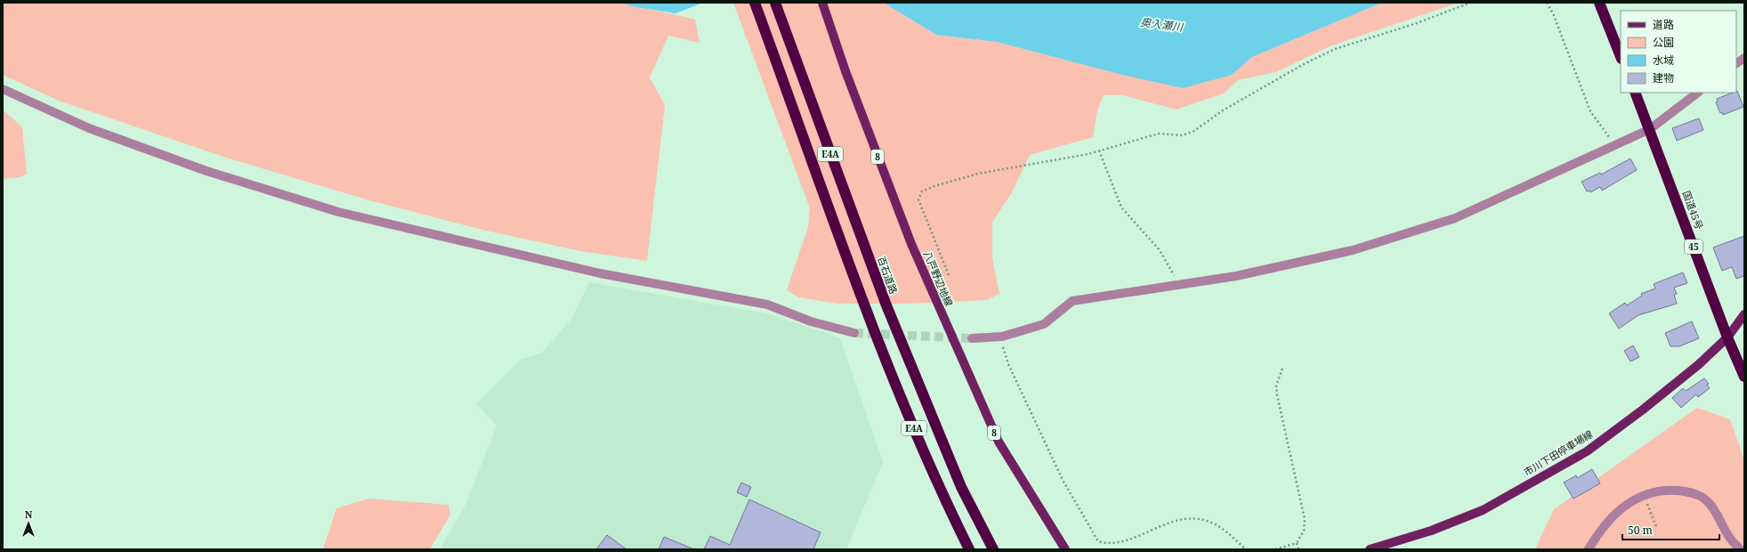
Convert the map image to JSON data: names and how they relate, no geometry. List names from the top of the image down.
{
  "streets": {
    "highway": [
      "E4A",
      "国道45号",
      "45",
      "百石道路"
    ],
    "main road": ["8", "八戸野辺地線", "市川下田停車場線"]
  },
  "crossings": [
    ["国道45号", "市川下田停車場線"]
  ],
  "water": ["奥入瀬川"],
  "legend": [
    "道路",
    "公園",
    "水域",
    "建物"
  ],
  "scale_bar": "50 m",
  "north": "top"
}
